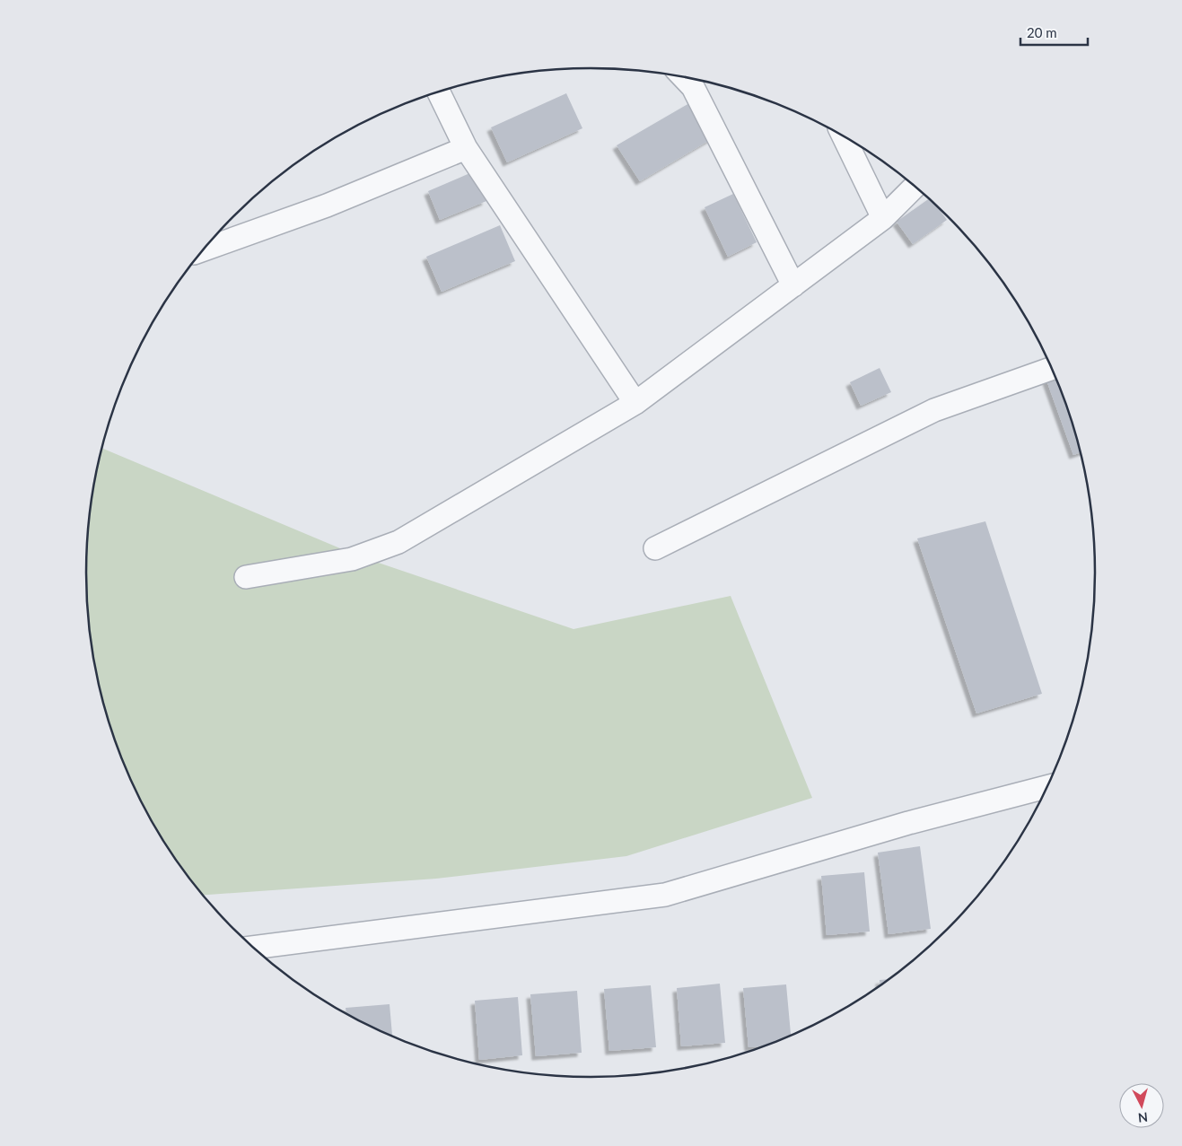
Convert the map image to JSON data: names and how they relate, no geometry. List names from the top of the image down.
{
  "scale_bar": "20 m",
  "north": "bottom"
}
